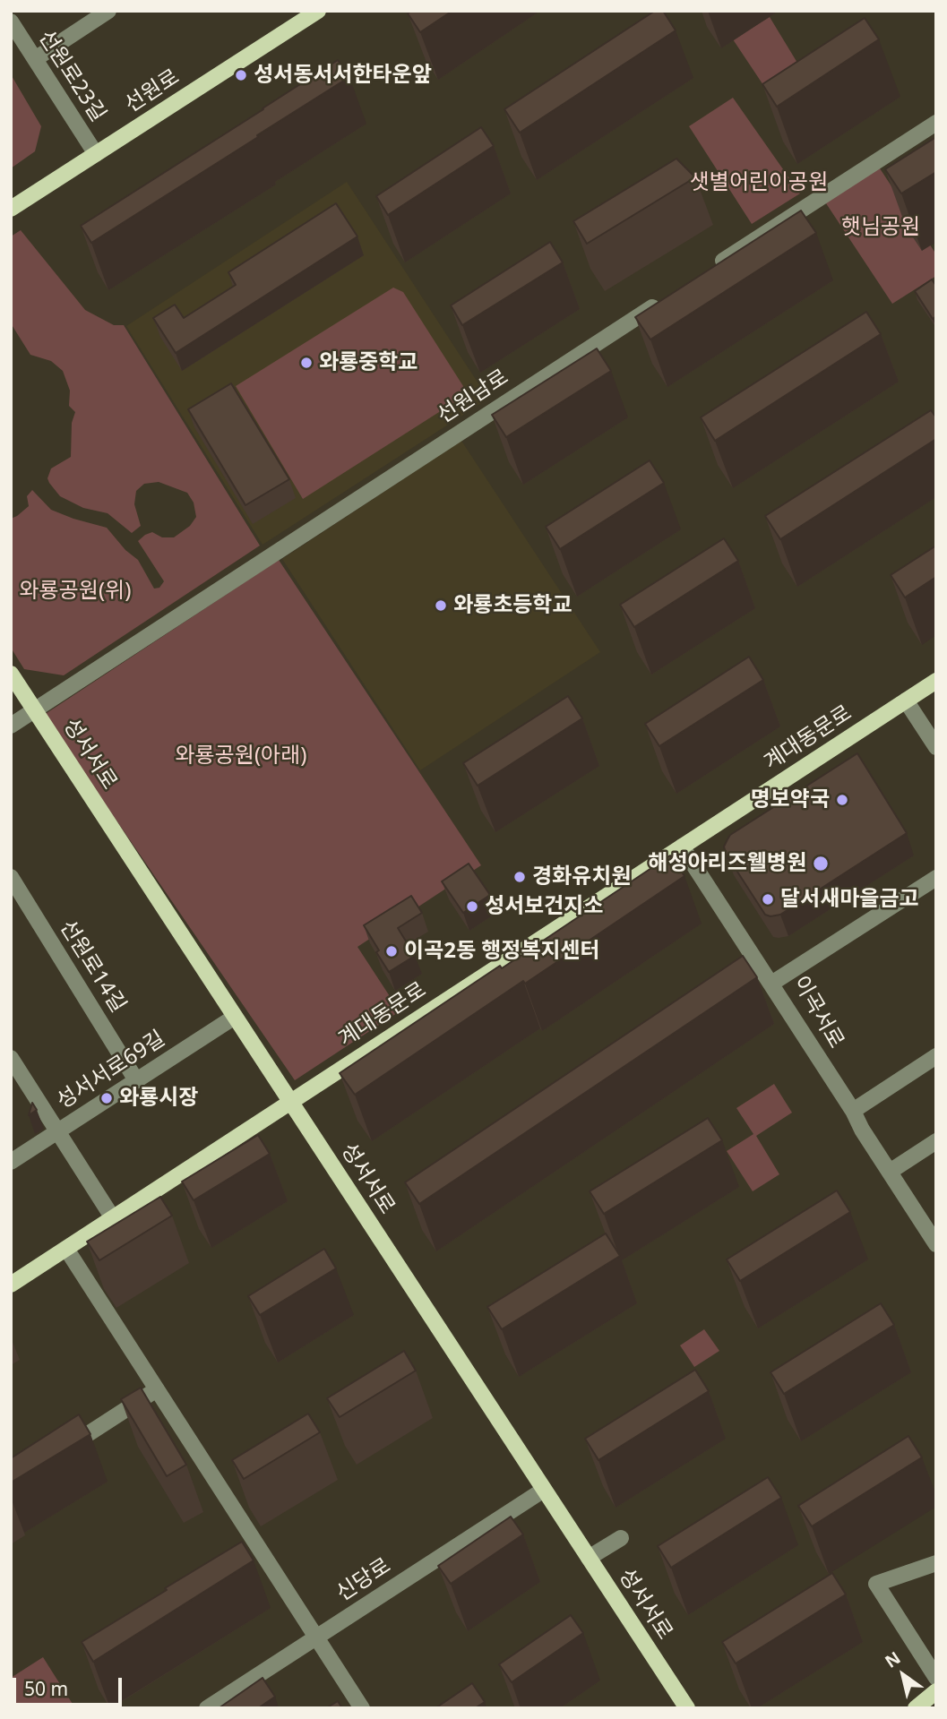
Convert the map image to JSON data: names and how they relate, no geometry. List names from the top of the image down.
{
  "streets": {
    "main road": ["선원로", "계대동문로", "성서서로"],
    "street": [
      "선원로23길",
      "선원남로",
      "선원로14길",
      "이곡서로",
      "성서서로69길",
      "신당로"
    ]
  },
  "crossings": [
    ["선원로23길", "선원로"],
    ["선원남로", "성서서로"],
    ["계대동문로", "성서서로"],
    ["성서서로", "성서서로69길"],
    ["성서서로", "신당로"],
    ["선원로14길", "성서서로69길"]
  ],
  "parks": [
    "샛별어린이공원",
    "햇님공원",
    "와룡공원(위)",
    "와룡공원(아래)"
  ],
  "places": [
    "성서동서서한타운앞",
    "와룡중학교",
    "와룡초등학교",
    "명보약국",
    "해성아리즈웰병원",
    "경화유치원",
    "달서새마을금고",
    "성서보건지소",
    "이곡2동 행정복지센터",
    "와룡시장"
  ],
  "scale_bar": "50 m",
  "north": "top left"
}
